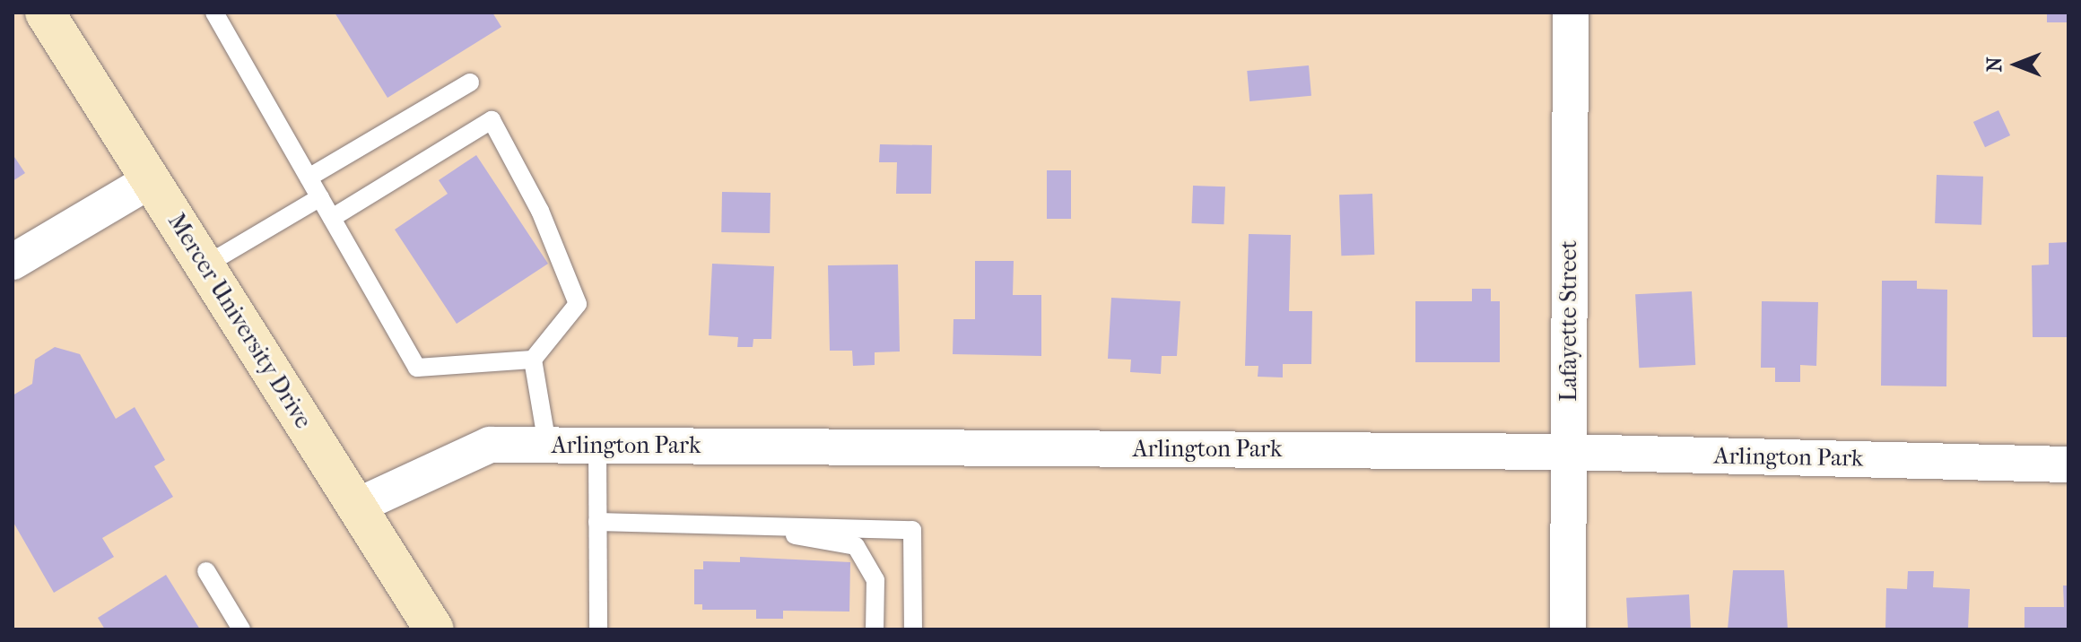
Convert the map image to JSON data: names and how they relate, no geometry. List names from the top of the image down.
{
  "streets": {
    "main road": ["Mercer University Drive"],
    "street": ["Lafayette Street", "Arlington Park"]
  },
  "crossings": [
    ["Mercer University Drive", "Arlington Park"],
    ["Lafayette Street", "Arlington Park"]
  ],
  "north": "left"
}
